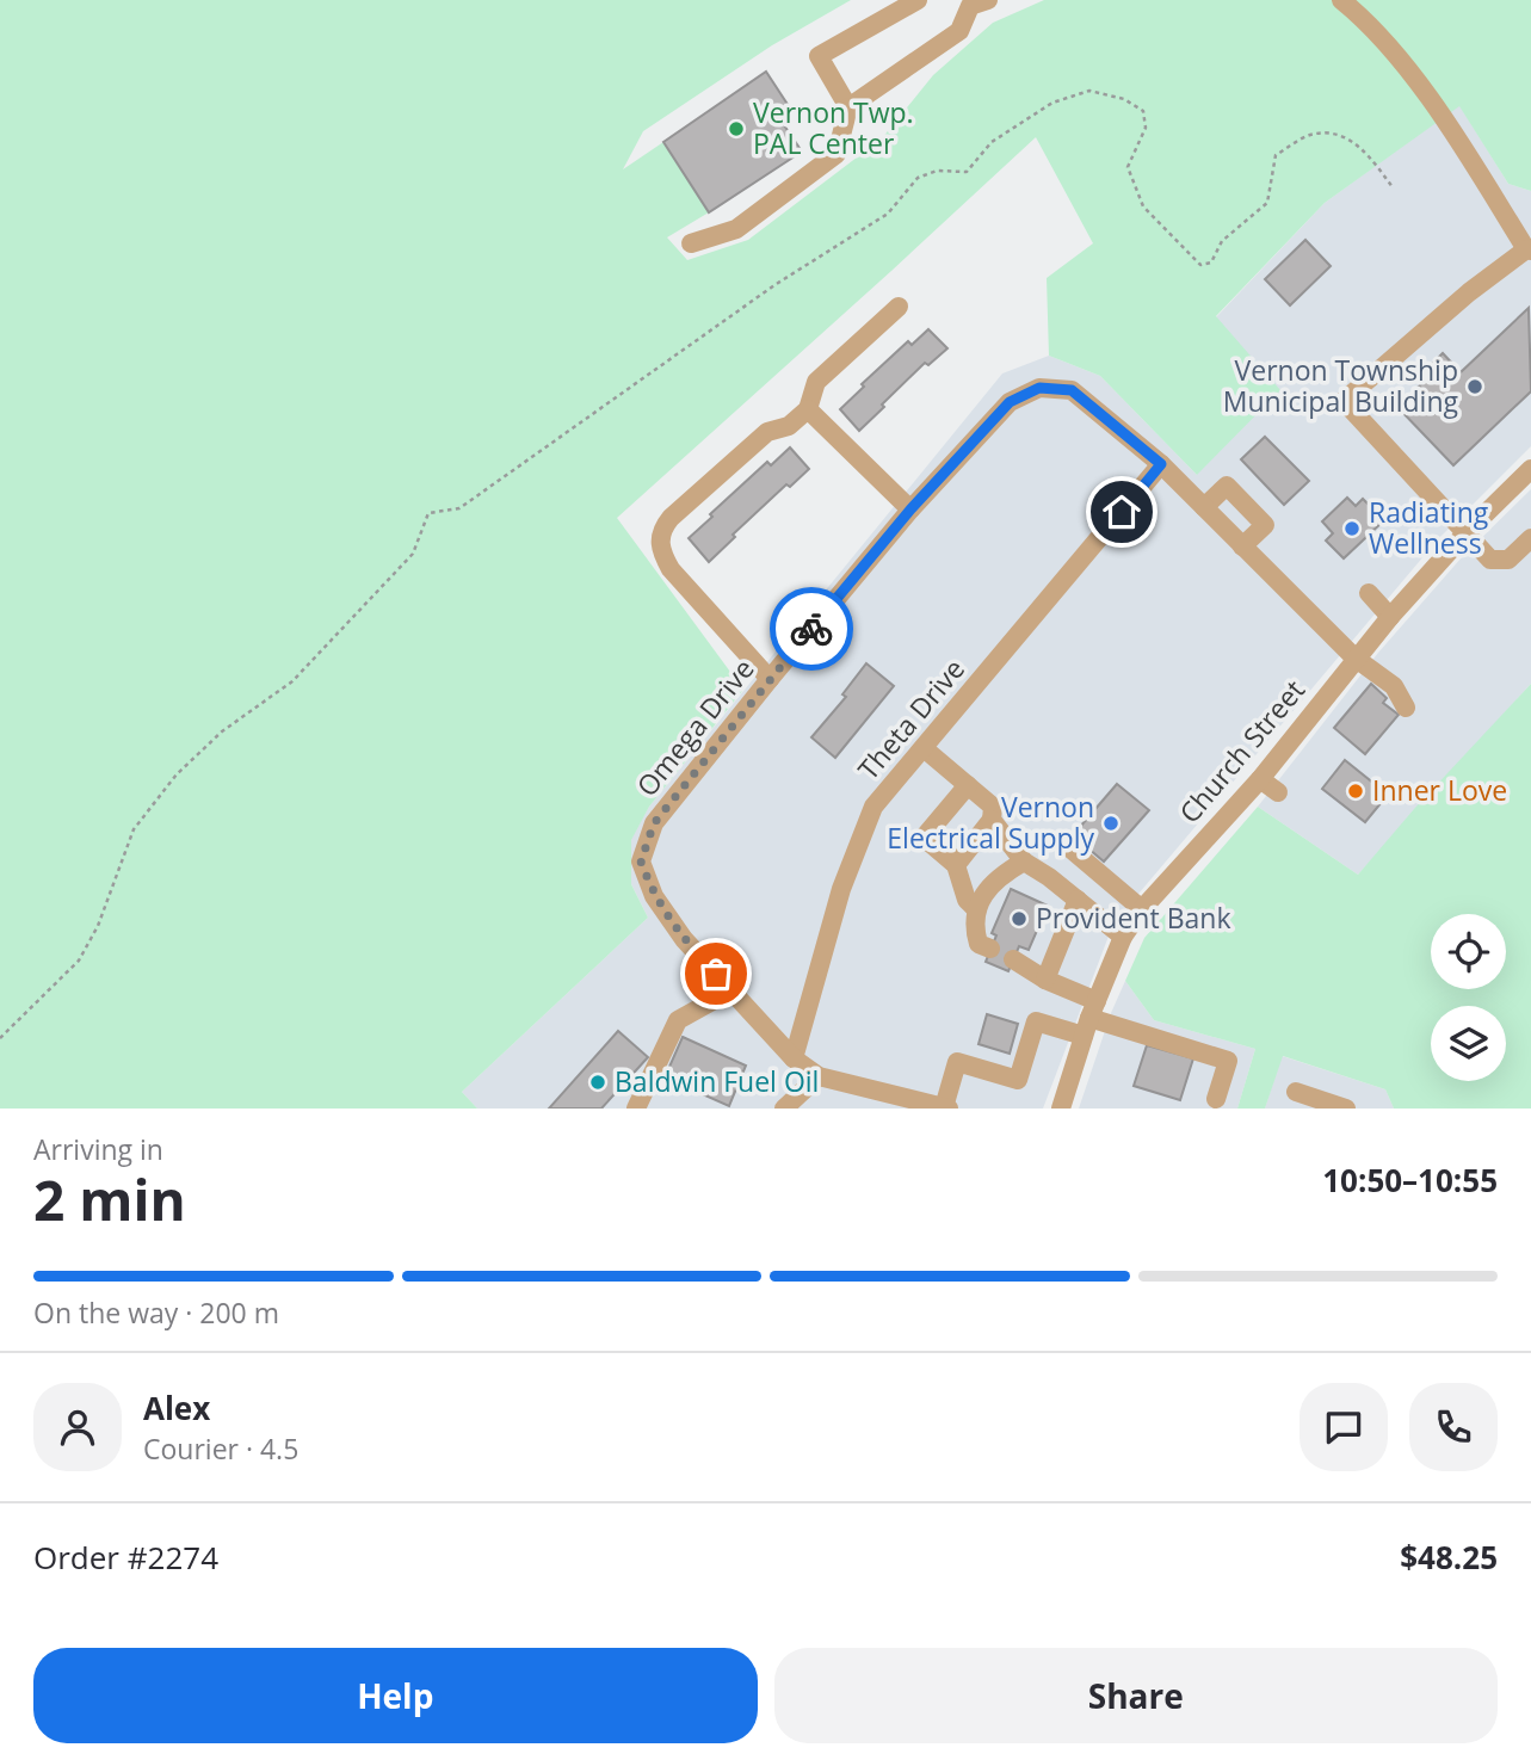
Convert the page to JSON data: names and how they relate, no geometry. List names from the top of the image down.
{
  "streets": {
    "street": ["Theta Drive", "Omega Drive", "Church Street"]
  },
  "crossings": [
    ["Theta Drive", "Omega Drive"],
    ["Omega Drive", "Church Street"]
  ],
  "places": [
    "Vernon Twp. PAL Center",
    "Vernon Township Municipal Building",
    "Radiating Wellness",
    "Inner Love",
    "Vernon Electrical Supply",
    "Provident Bank",
    "Baldwin Fuel Oil"
  ],
  "page": {
    "heading": ["2 min", "Arriving in", "10:50–10:55"],
    "panel": [
      "Alex",
      "Courier · 4.5",
      "Order #2274",
      "$48.25"
    ],
    "bar": "On the way · 200 m",
    "buttons": ["Help", "Share"]
  }
}
